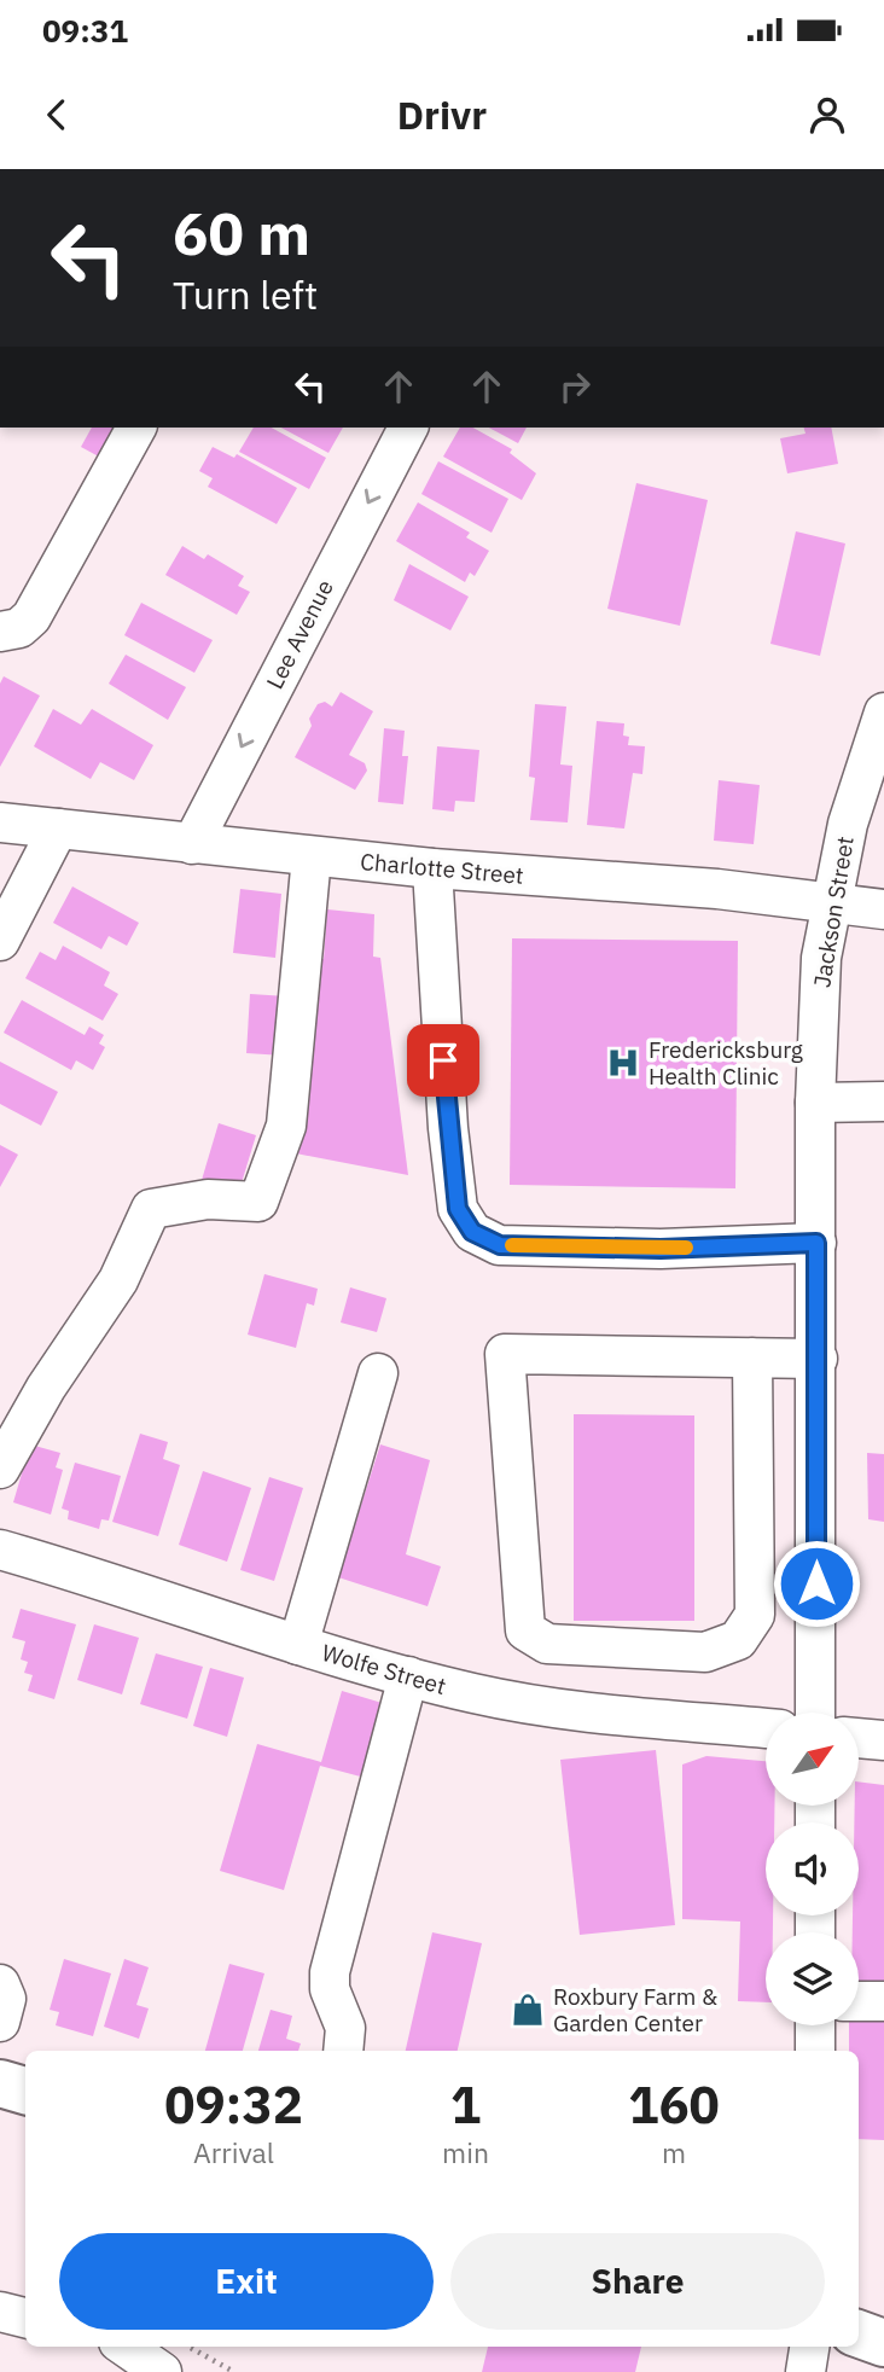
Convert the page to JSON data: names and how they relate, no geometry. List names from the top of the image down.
{
  "streets": {
    "street": [
      "Lee Avenue",
      "Charlotte Street",
      "Jackson Street",
      "Wolfe Street"
    ]
  },
  "crossings": [
    ["Lee Avenue", "Charlotte Street"],
    ["Charlotte Street", "Jackson Street"]
  ],
  "places": {
    "hospital": ["Fredericksburg Health Clinic"],
    "shop": ["Roxbury Farm & Garden Center"]
  },
  "north": "top right",
  "page": {
    "status": "09:31",
    "header": "Drivr",
    "turn": ["60 m", "Turn left"],
    "eta": [
      "09:32",
      "Arrival",
      "1",
      "min",
      "160",
      "m"
    ],
    "buttons": ["Exit", "Share"]
  }
}
